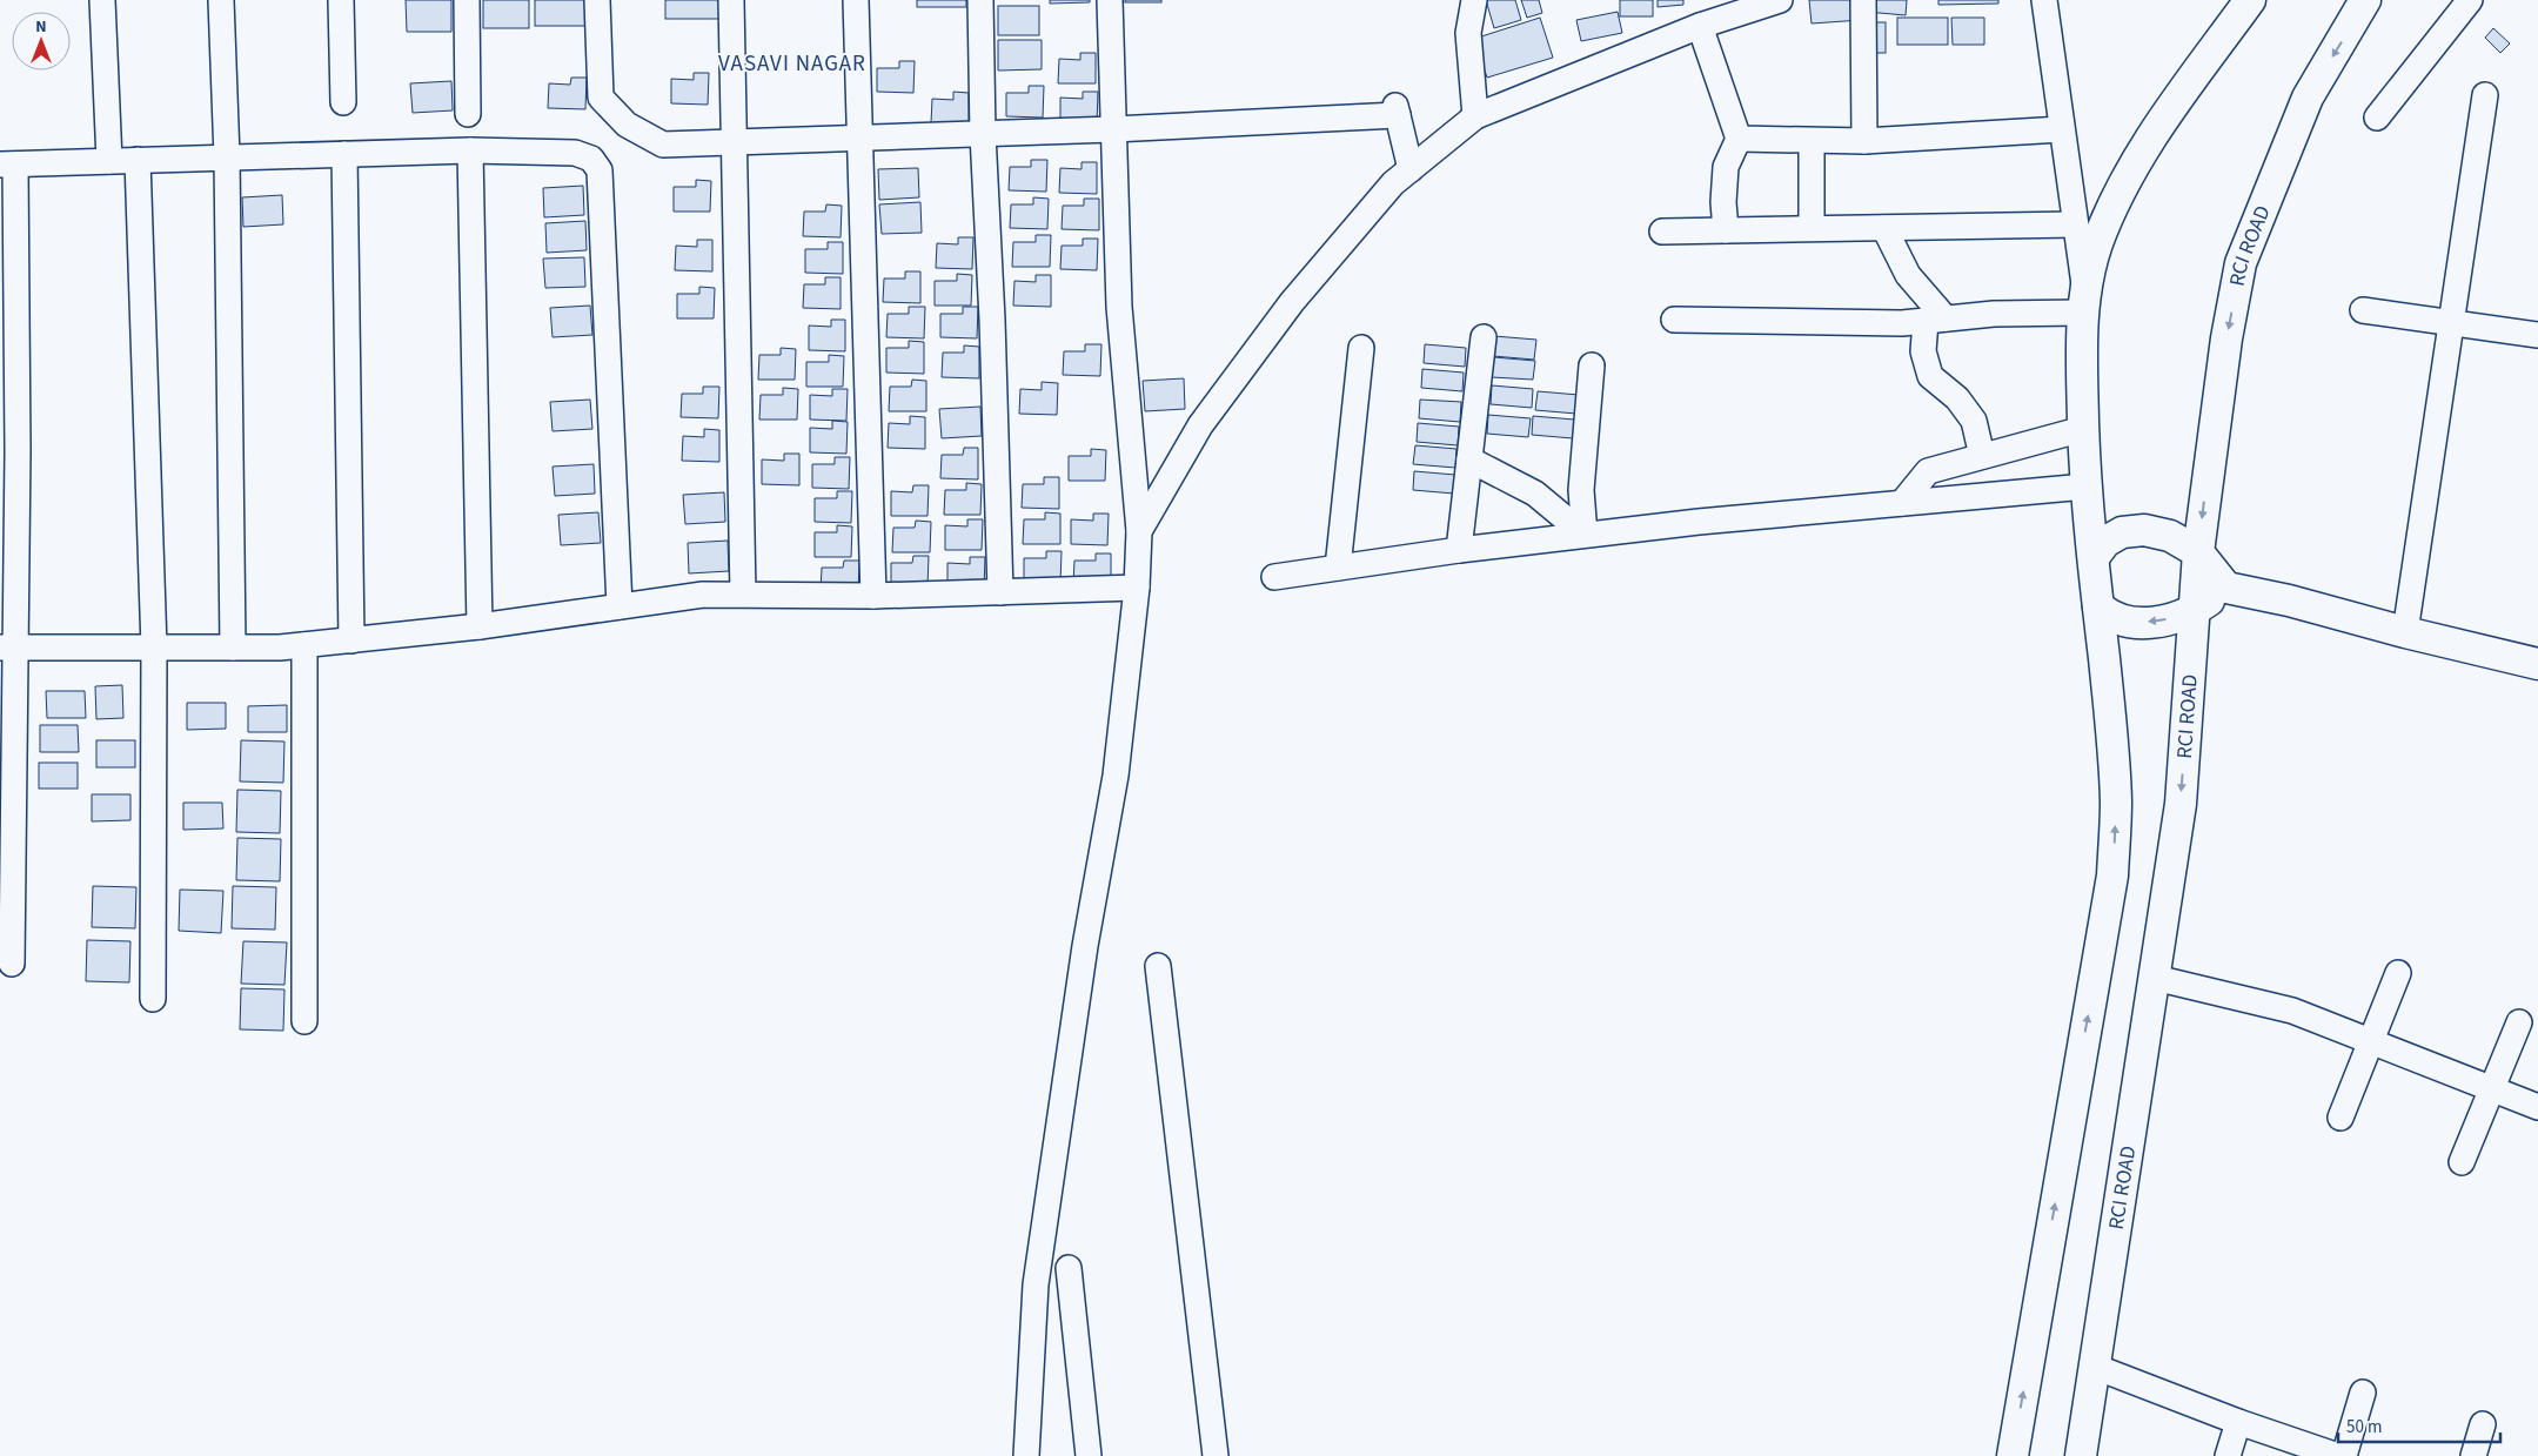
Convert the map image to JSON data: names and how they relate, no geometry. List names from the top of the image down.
{
  "streets": {
    "main road": ["RCI ROAD"]
  },
  "districts": ["VASAVI NAGAR"],
  "scale_bar": "50 m",
  "north": "top"
}
